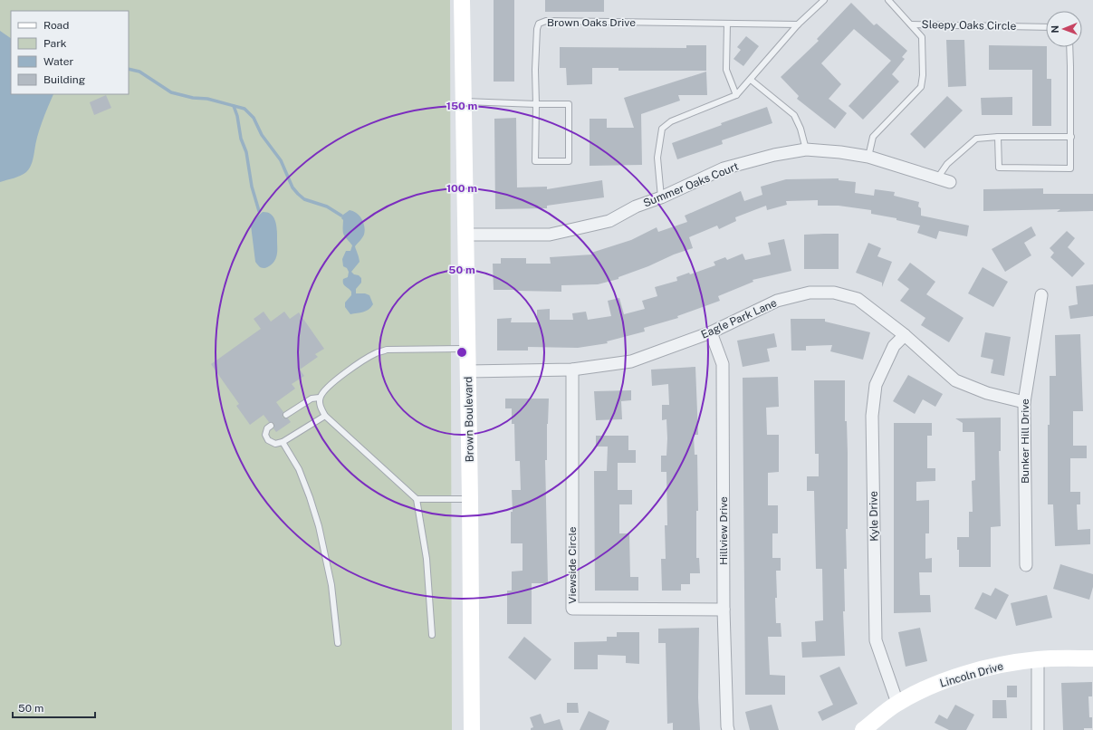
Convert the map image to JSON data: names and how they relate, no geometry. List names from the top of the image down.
{
  "streets": {
    "street": [
      "Summer Oaks Court",
      "Eagle Park Lane",
      "Brown Boulevard",
      "Bunker Hill Drive",
      "Kyle Drive",
      "Hillview Drive",
      "Viewside Circle",
      "Lincoln Drive"
    ],
    "lane": ["Brown Oaks Drive", "Sleepy Oaks Circle"]
  },
  "crossings": [
    ["Sleepy Oaks Circle", "Summer Oaks Court"],
    ["Summer Oaks Court", "Brown Boulevard"],
    ["Eagle Park Lane", "Brown Boulevard"],
    ["Eagle Park Lane", "Bunker Hill Drive"],
    ["Eagle Park Lane", "Kyle Drive"],
    ["Eagle Park Lane", "Hillview Drive"],
    ["Eagle Park Lane", "Viewside Circle"],
    ["Kyle Drive", "Lincoln Drive"],
    ["Hillview Drive", "Viewside Circle"]
  ],
  "legend": [
    "Road",
    "Park",
    "Water",
    "Building"
  ],
  "scale_bar": "50 m",
  "north": "left",
  "rings": ["150 m", "100 m", "50 m"]
}
